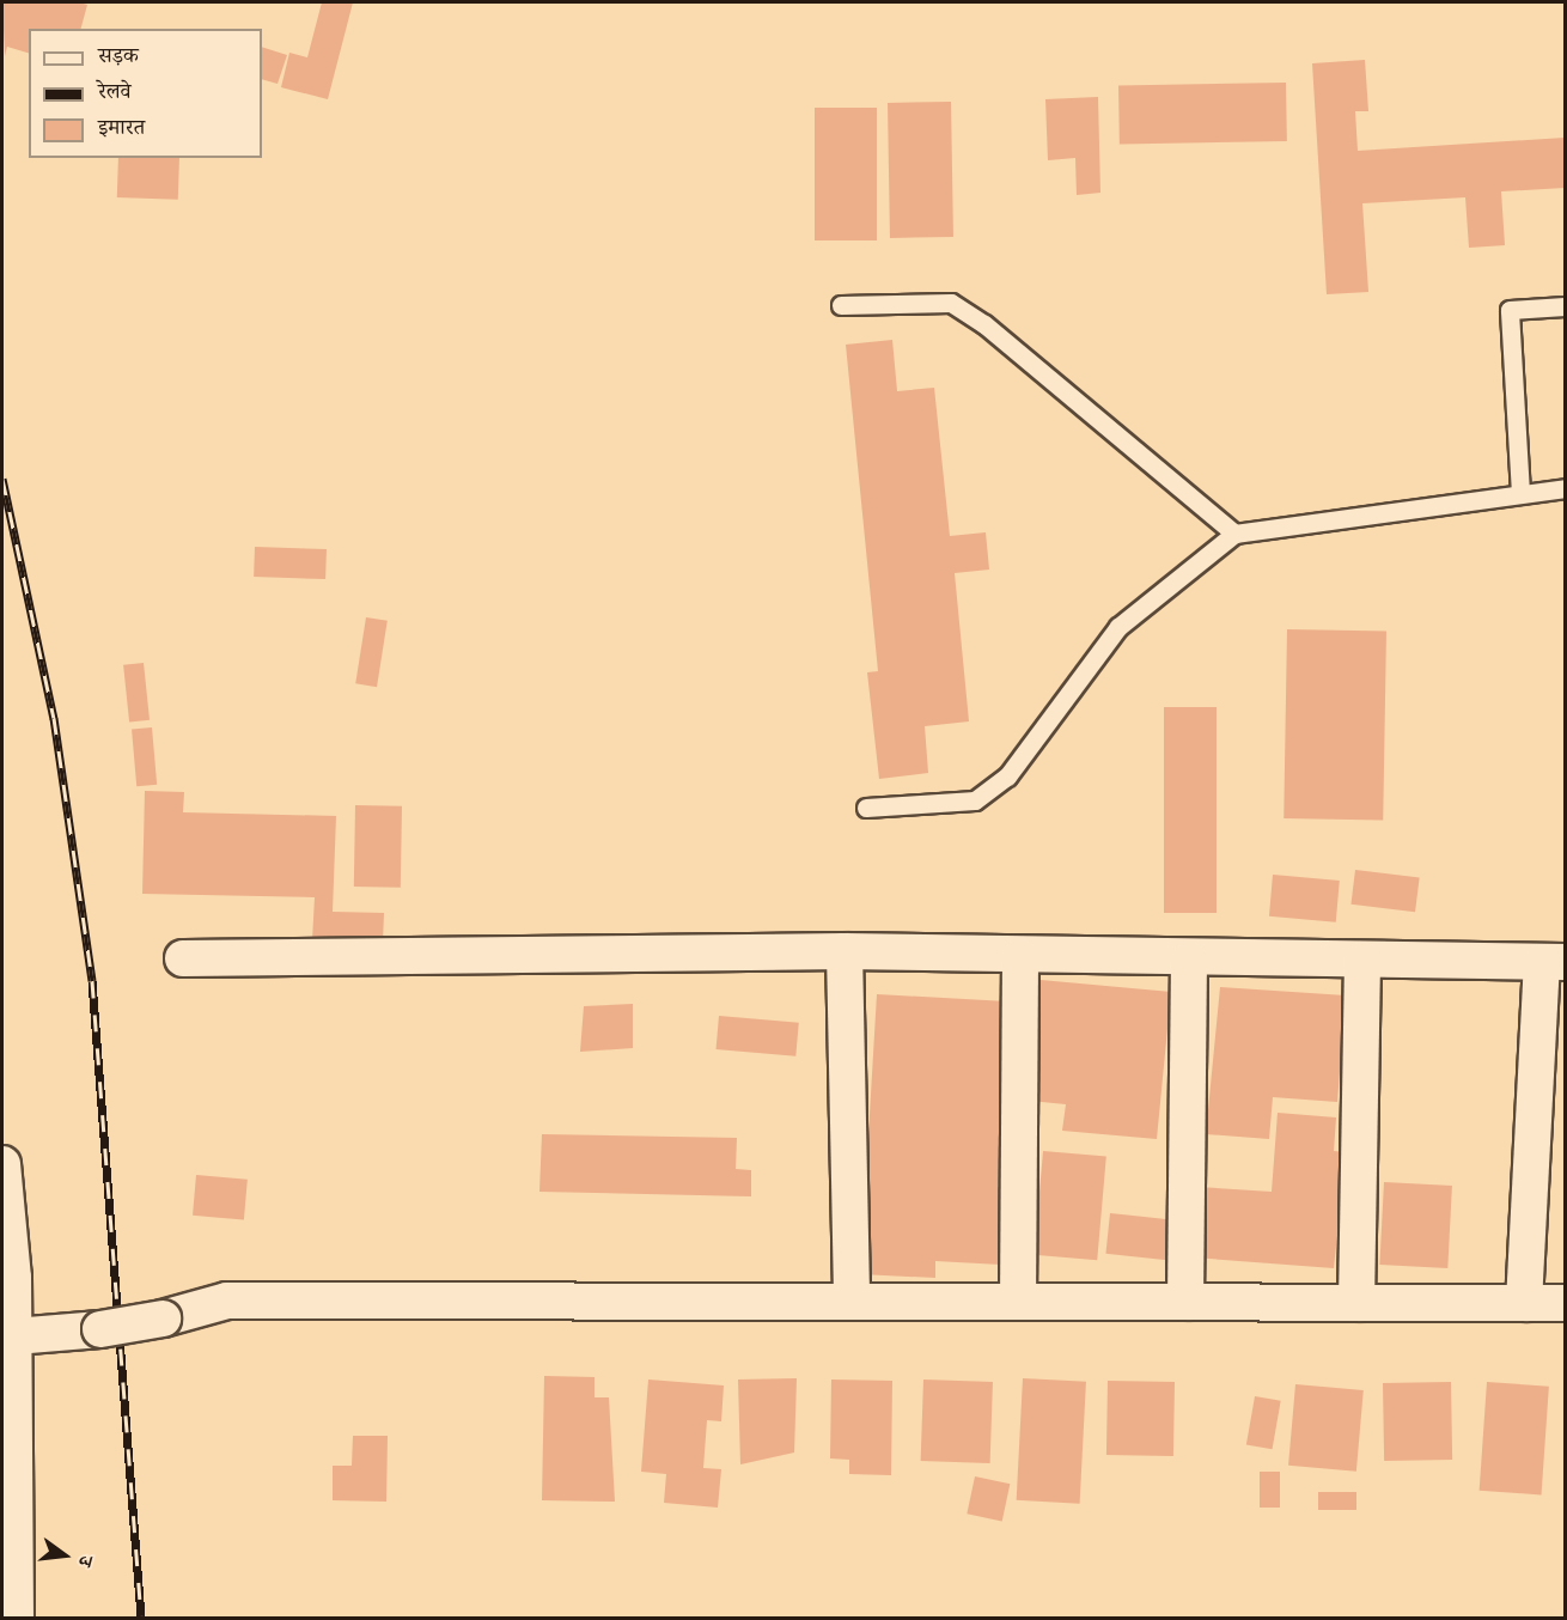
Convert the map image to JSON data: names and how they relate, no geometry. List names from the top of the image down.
{
  "legend": ["सड़क", "रेलवे", "इमारत"],
  "north": "right"
}
